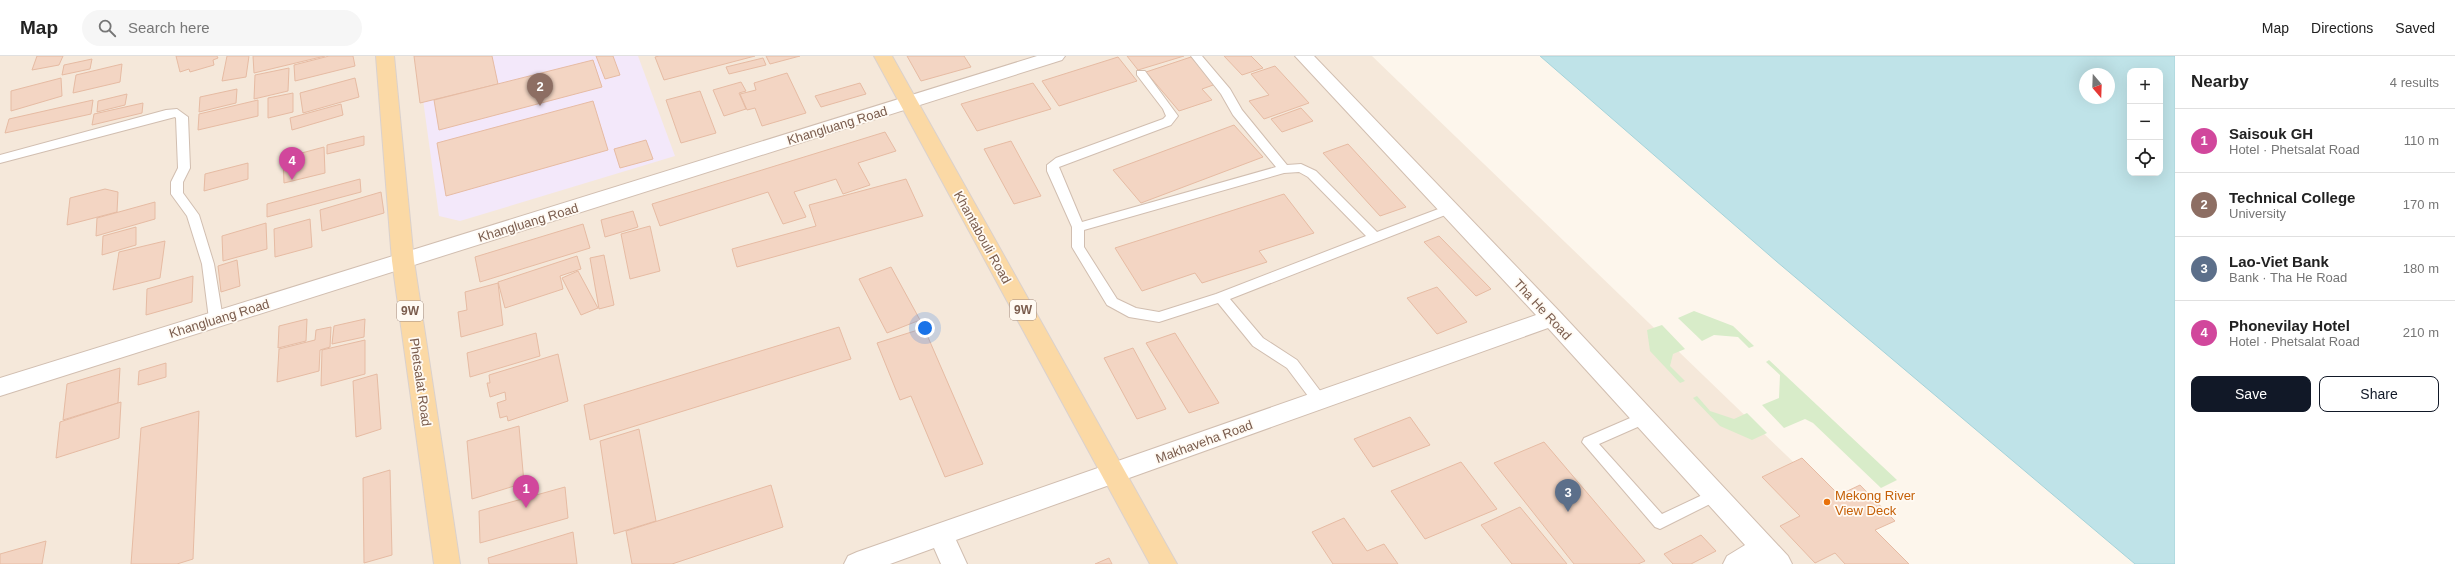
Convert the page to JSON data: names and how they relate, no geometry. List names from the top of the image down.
{
  "streets": {
    "main road": ["Khantabouli Road", "9W", "Phetsalat Road"],
    "street": ["Khangluang Road", "Tha He Road", "Makhaveha Road"]
  },
  "crossings": [
    ["Khangluang Road", "Khantabouli Road"],
    ["Khangluang Road", "Phetsalat Road"],
    ["Khantabouli Road", "Makhaveha Road"],
    ["Tha He Road", "Makhaveha Road"]
  ],
  "places": ["Mekong River View Deck"],
  "north": "bottom",
  "page": {
    "header": "Map",
    "search": "Search here",
    "nav": ["Map", "Directions", "Saved"],
    "heading": ["Nearby", "4 results"],
    "map_buttons": ["+", "−"],
    "pins": [
      "2",
      "4",
      "1",
      "3"
    ],
    "list": [
      {
        "mark": "1",
        "name": "Saisouk GH",
        "note": "Hotel · Phetsalat Road",
        "value": "110 m"
      },
      {
        "mark": "2",
        "name": "Technical College",
        "note": "University",
        "value": "170 m"
      },
      {
        "mark": "3",
        "name": "Lao-Viet Bank",
        "note": "Bank · Tha He Road",
        "value": "180 m"
      },
      {
        "mark": "4",
        "name": "Phonevilay Hotel",
        "note": "Hotel · Phetsalat Road",
        "value": "210 m"
      }
    ],
    "buttons": ["Save", "Share"]
  }
}
